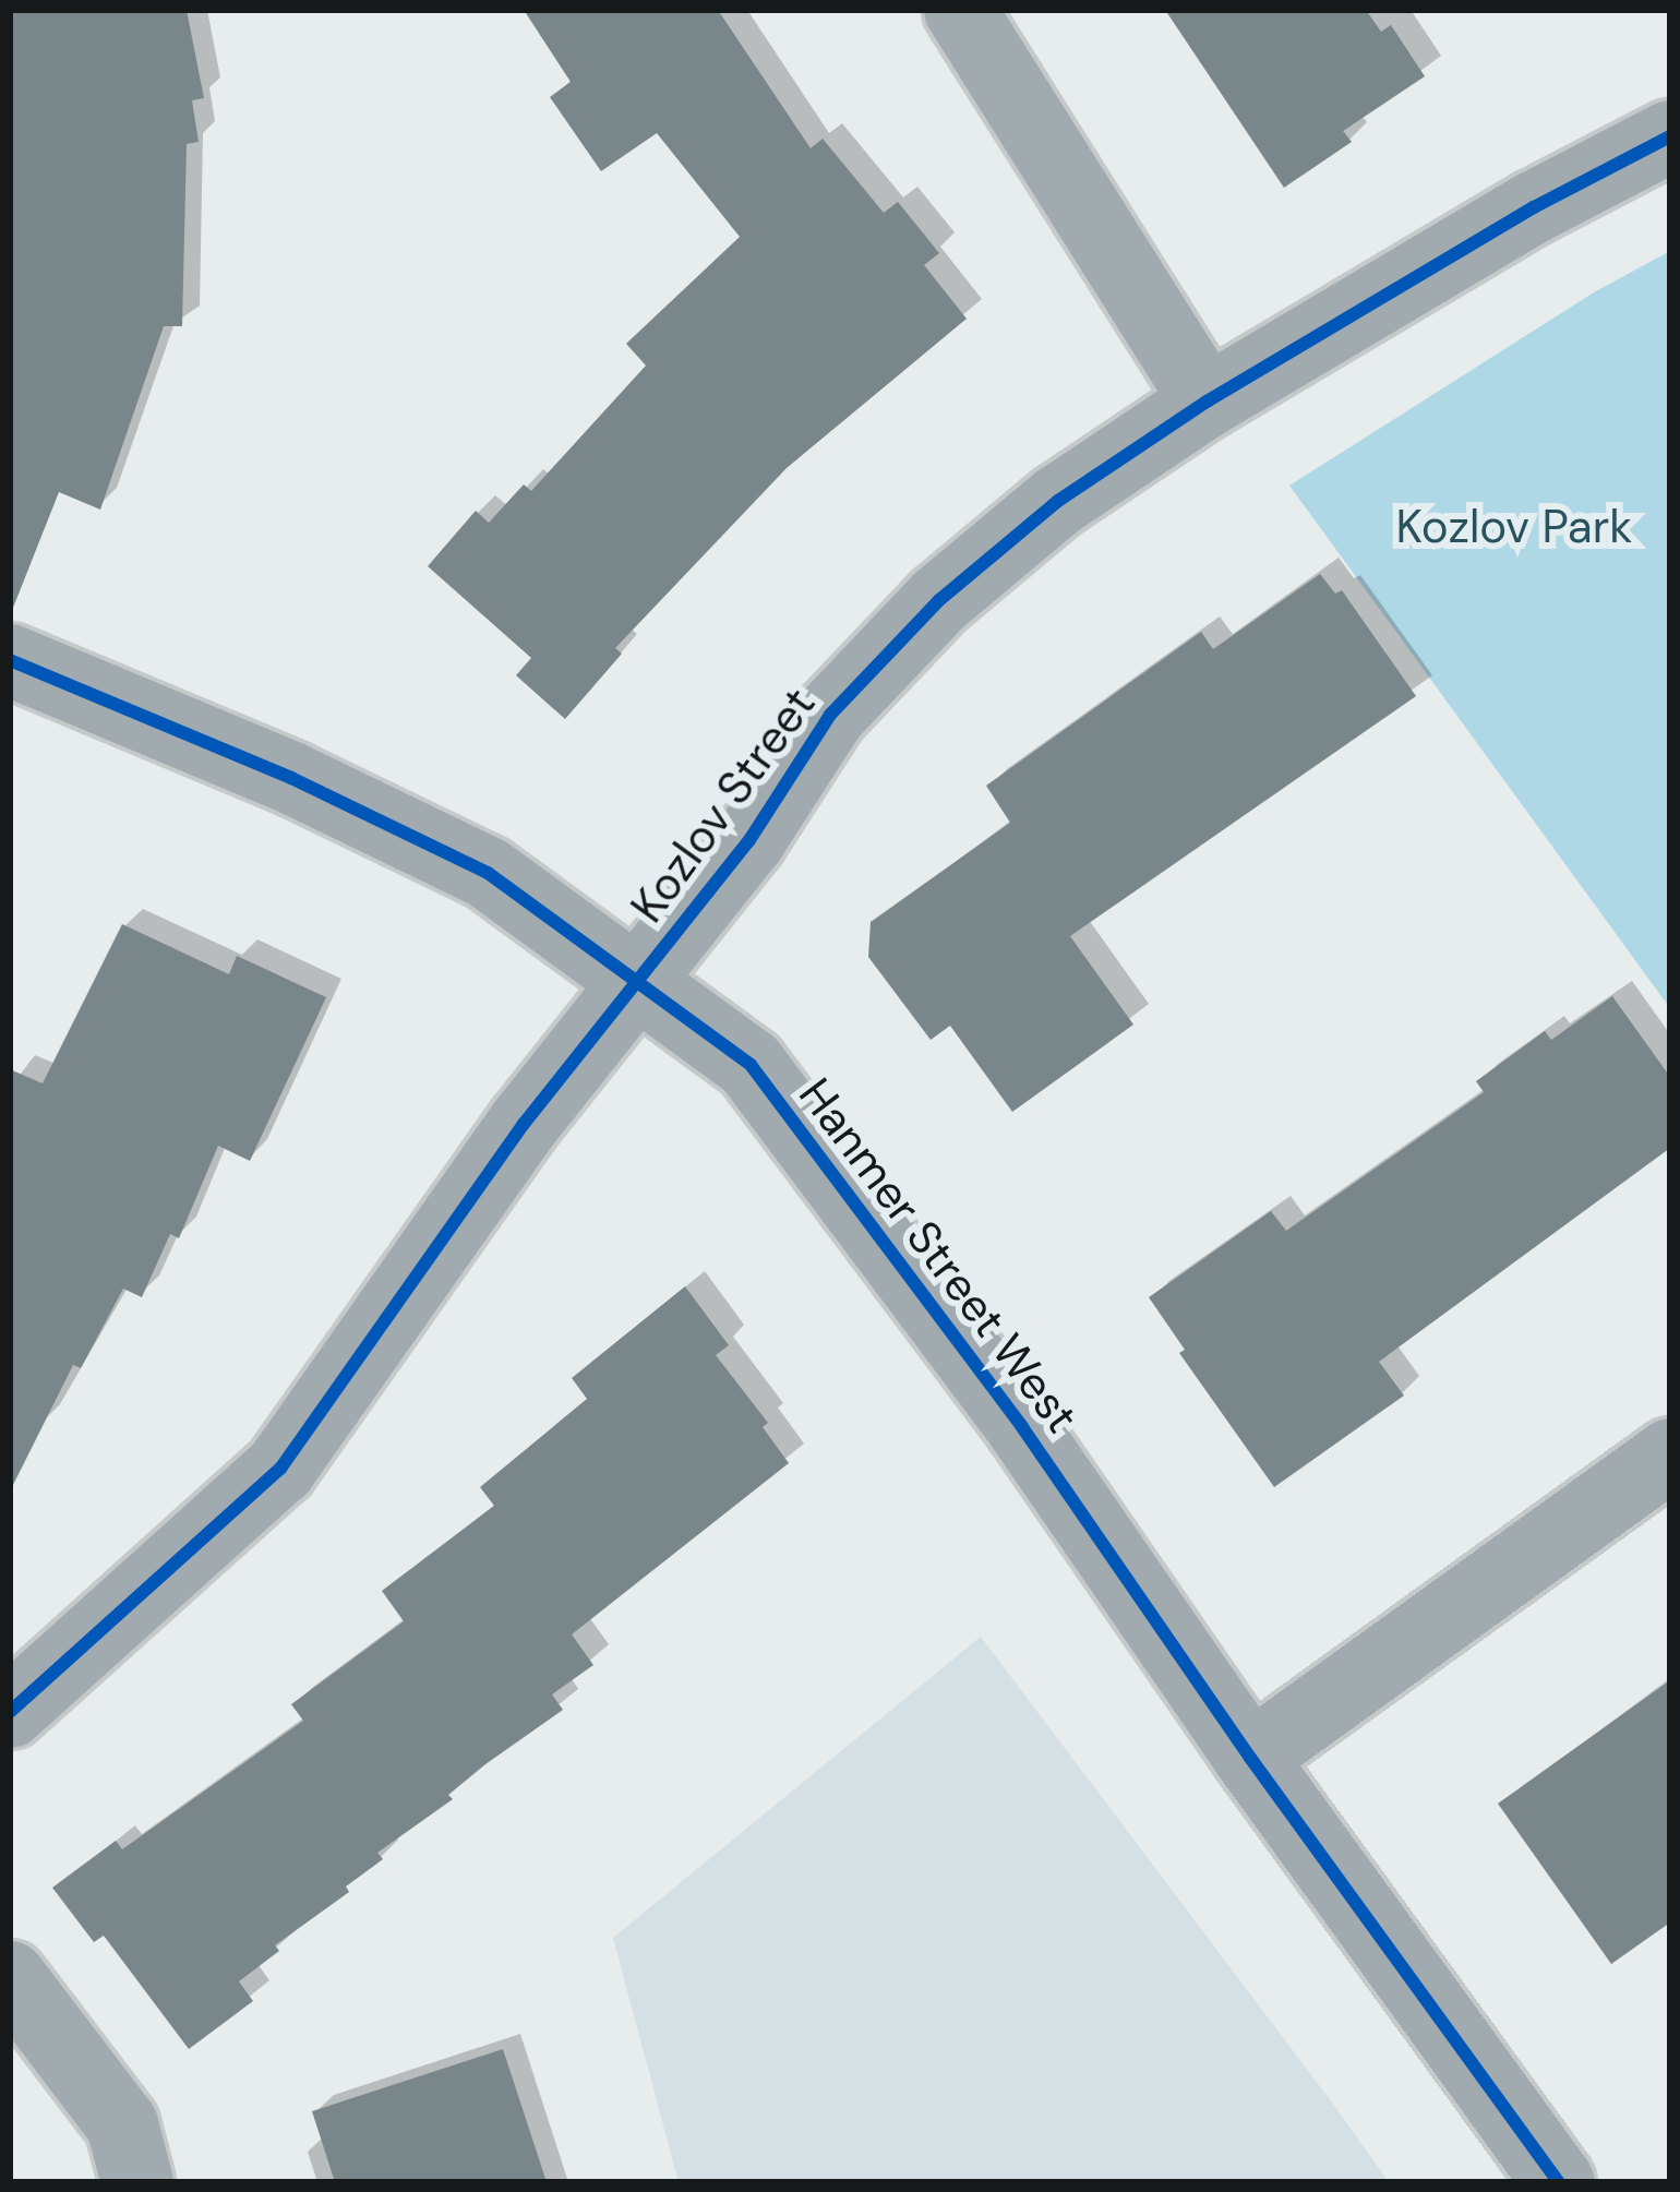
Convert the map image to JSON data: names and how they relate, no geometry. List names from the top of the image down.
{
  "streets": {
    "street": ["Kozlov Street", "Hanmer Street West"]
  },
  "crossings": [
    ["Kozlov Street", "Hanmer Street West"]
  ],
  "parks": ["Kozlov Park"]
}
